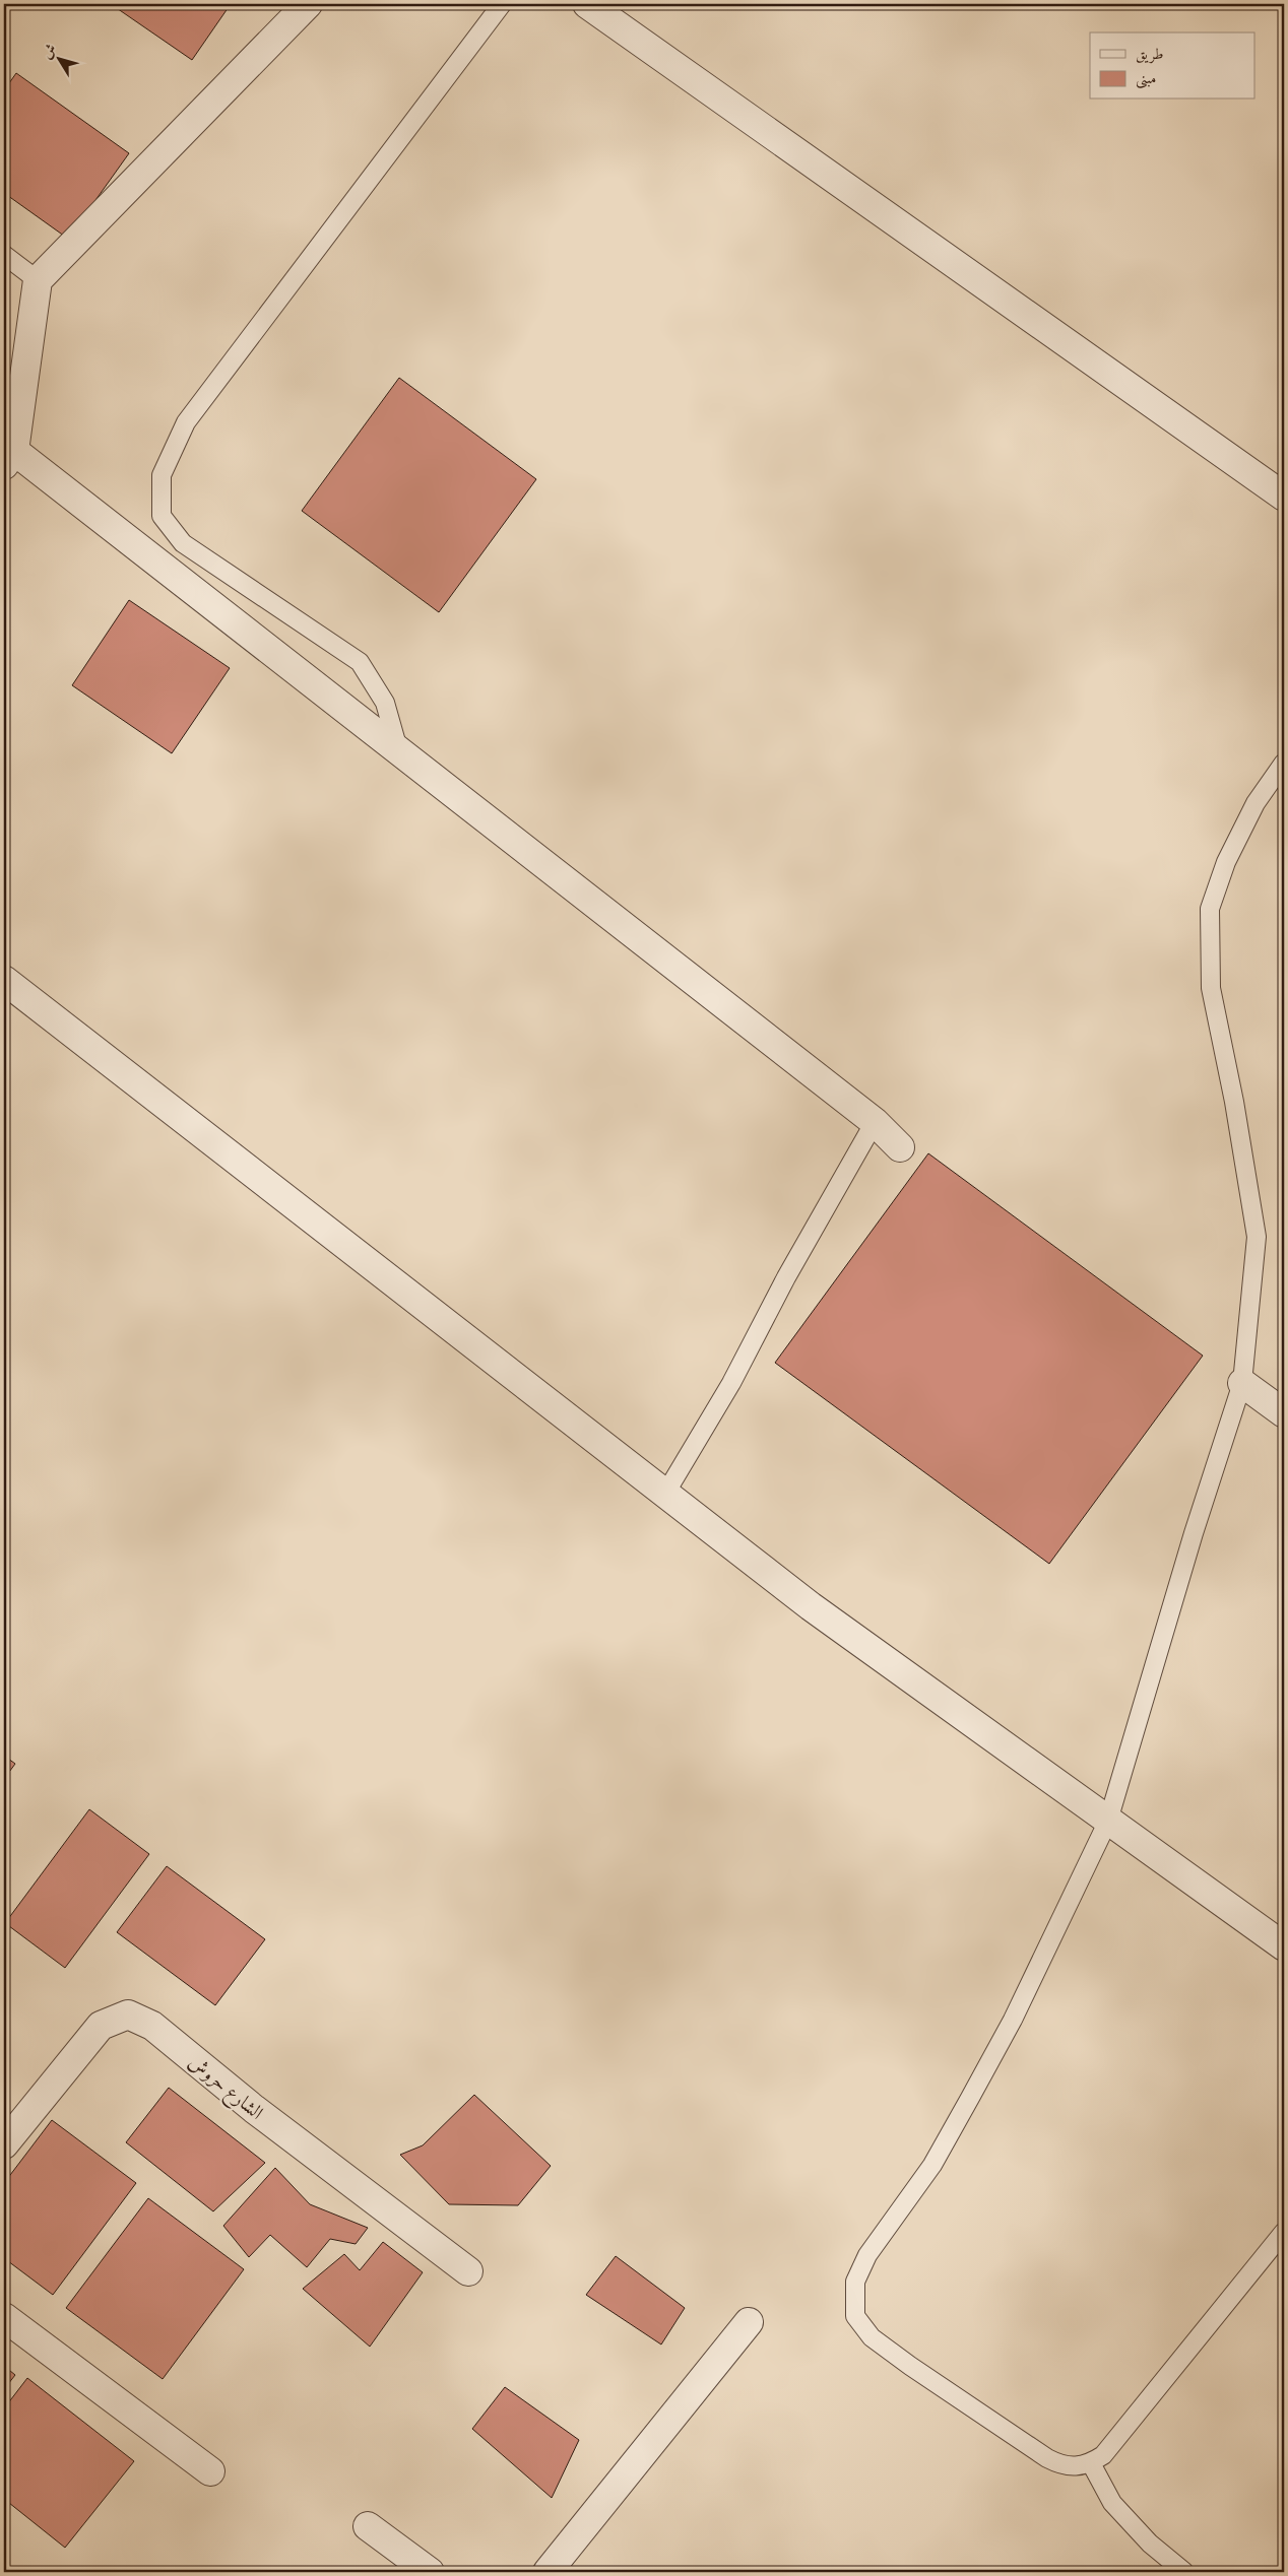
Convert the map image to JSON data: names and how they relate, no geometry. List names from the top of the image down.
{
  "streets": {
    "street": ["الشارع حروش"]
  },
  "legend": ["طريق", "مبنى"],
  "north": "top left"
}
